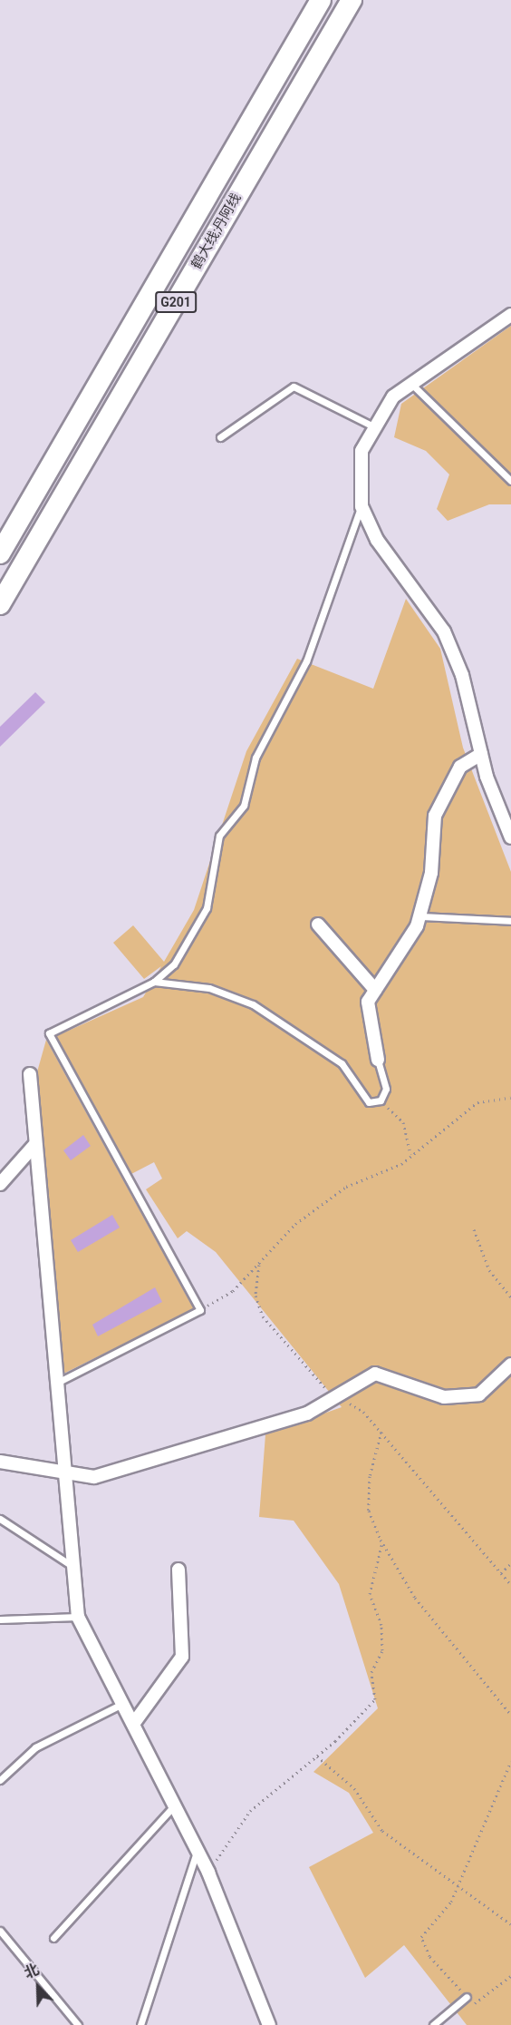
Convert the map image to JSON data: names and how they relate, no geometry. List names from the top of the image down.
{
  "streets": {
    "highway": ["鹤大线;丹阿线", "G201"]
  },
  "north": "top left"
}
